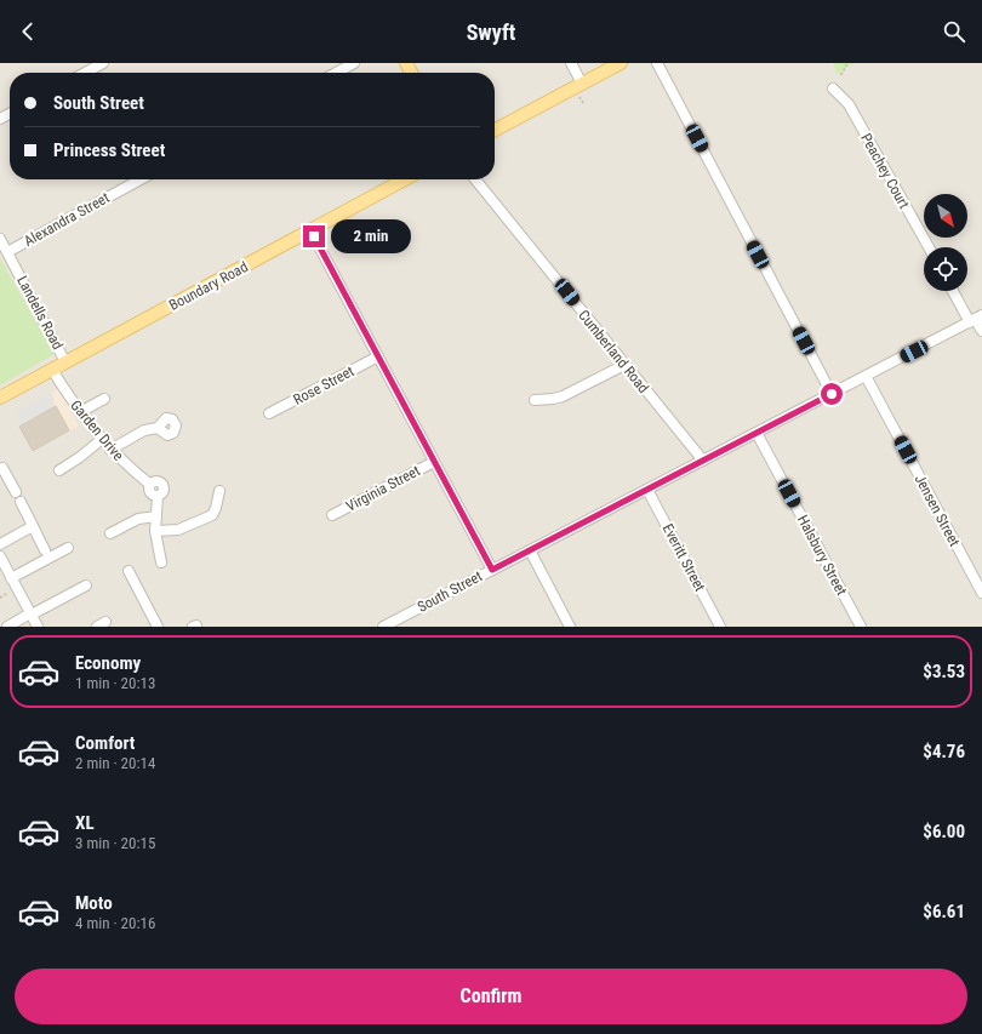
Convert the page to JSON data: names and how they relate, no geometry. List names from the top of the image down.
{
  "streets": {
    "main road": ["Boundary Road"],
    "street": [
      "Peachey Court",
      "Alexandra Street",
      "Landells Road",
      "Cumberland Road",
      "Rose Street",
      "Garden Drive",
      "Virginia Street",
      "Jensen Street",
      "Halsbury Street",
      "Everitt Street",
      "South Street"
    ]
  },
  "crossings": [
    ["Alexandra Street", "Landells Road"],
    ["Boundary Road", "Landells Road"],
    ["Boundary Road", "Garden Drive"],
    ["Cumberland Road", "South Street"],
    ["Jensen Street", "South Street"],
    ["Halsbury Street", "South Street"],
    ["Everitt Street", "South Street"]
  ],
  "north": "bottom right",
  "page": {
    "header": "Swyft",
    "banner": ["South Street", "Princess Street"],
    "bubble": "2 min",
    "list": [
      {
        "name": "Economy",
        "note": "1 min · 20:13",
        "value": "$3.53"
      },
      {
        "name": "Comfort",
        "note": "2 min · 20:14",
        "value": "$4.76"
      },
      {
        "name": "XL",
        "note": "3 min · 20:15",
        "value": "$6.00"
      },
      {
        "name": "Moto",
        "note": "4 min · 20:16",
        "value": "$6.61"
      }
    ],
    "buttons": "Confirm"
  }
}
